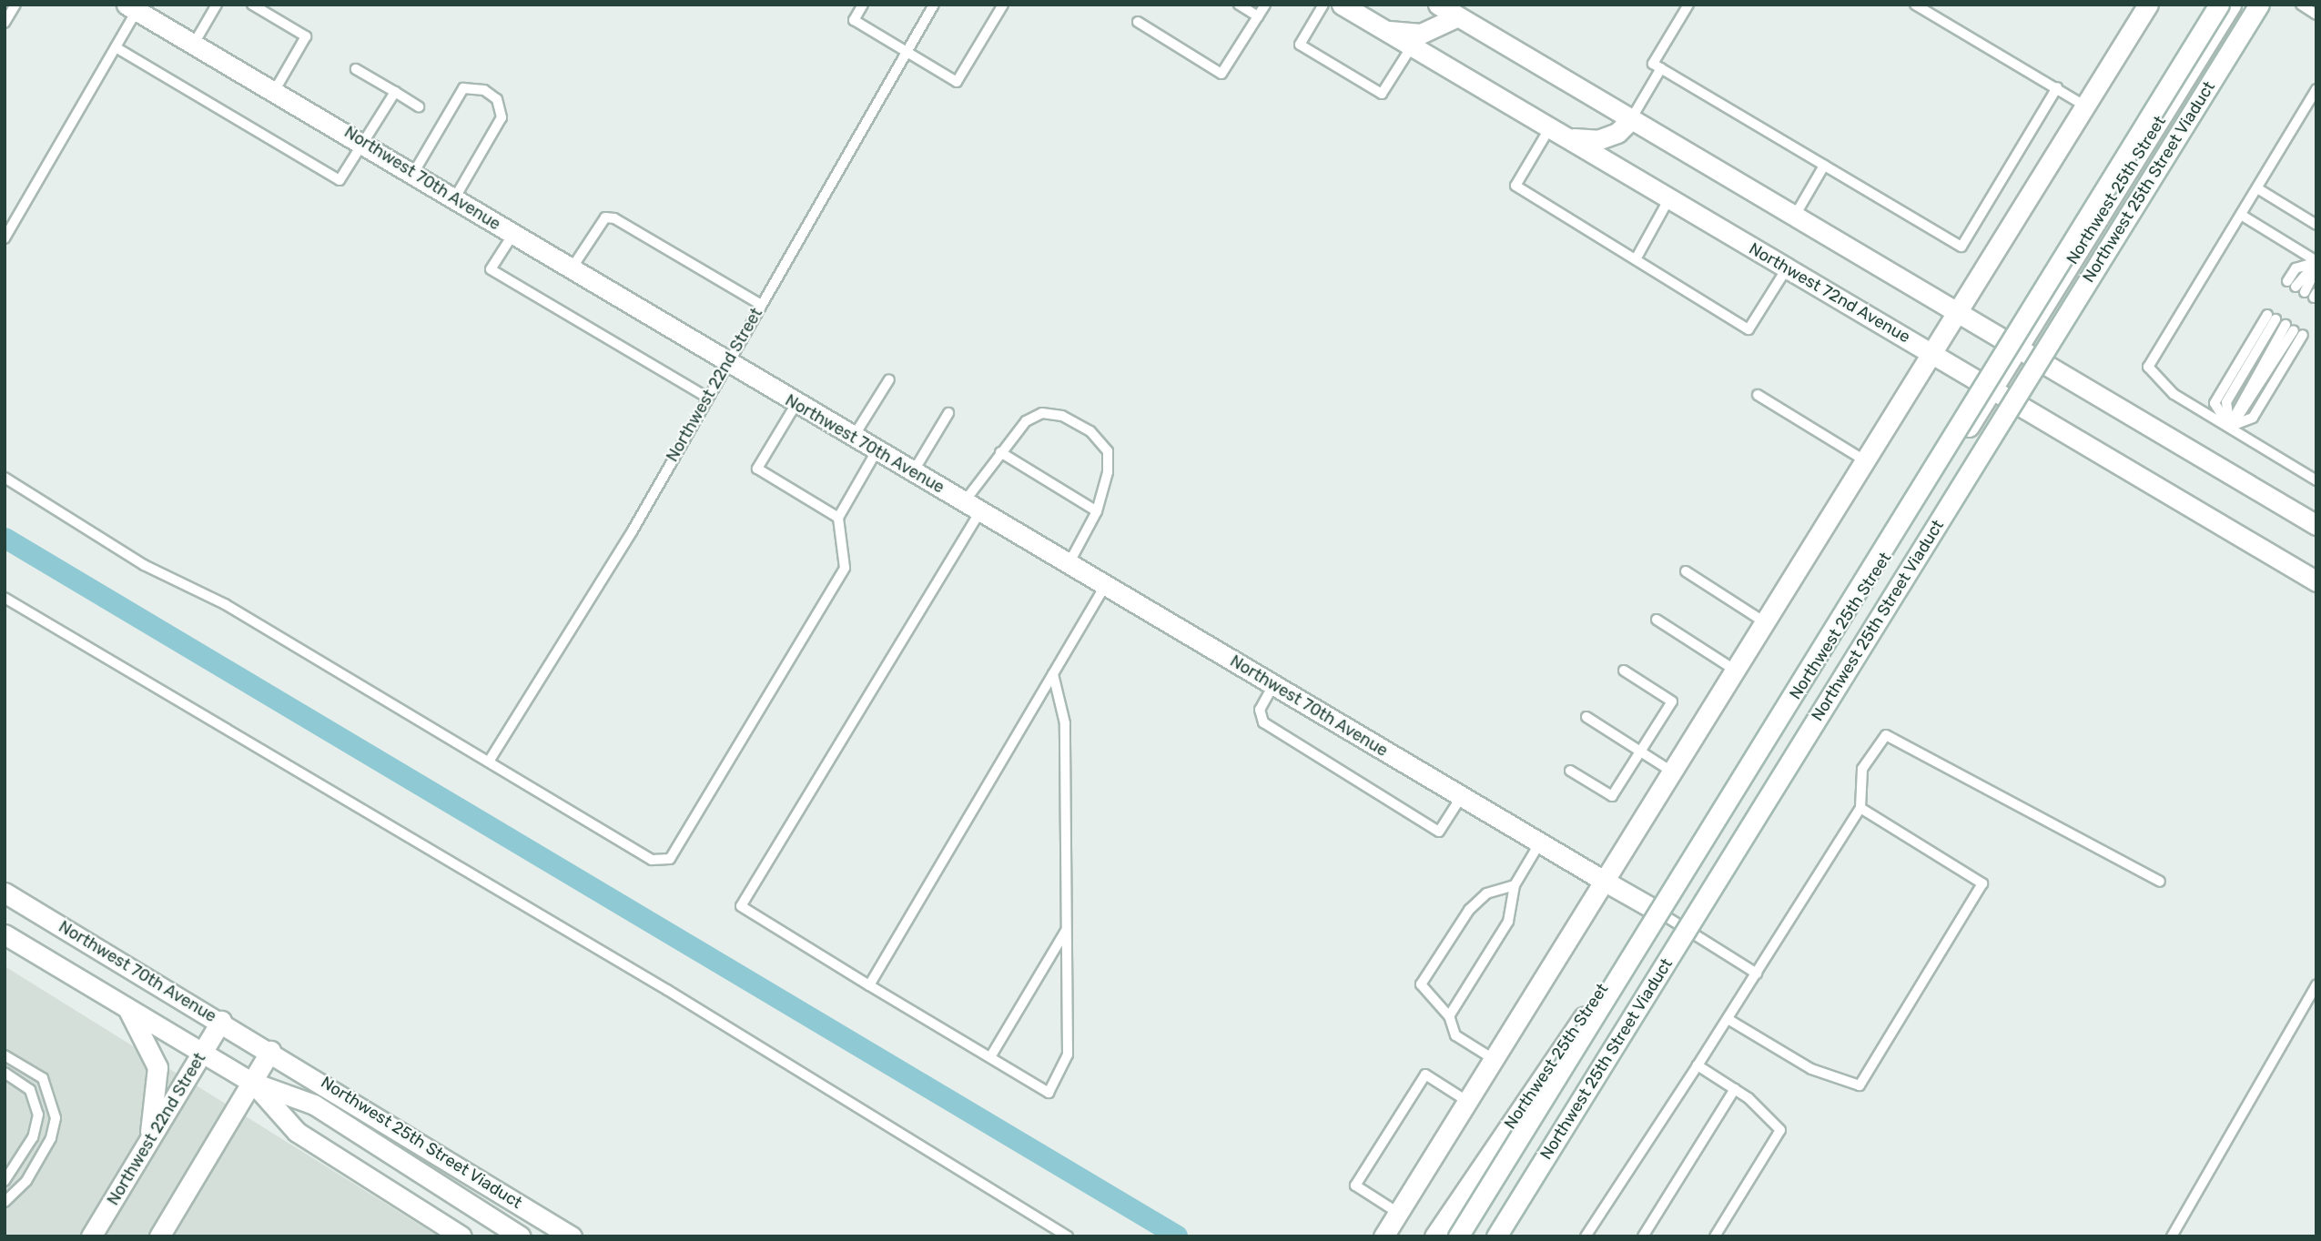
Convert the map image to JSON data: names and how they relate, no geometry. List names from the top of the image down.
{
  "streets": {
    "main road": [
      "Northwest 70th Avenue",
      "Northwest 25th Street Viaduct",
      "Northwest 25th Street",
      "Northwest 72nd Avenue",
      "Northwest 22nd Street"
    ]
  },
  "crossings": [
    ["Northwest 70th Avenue", "Northwest 25th Street Viaduct"],
    ["Northwest 70th Avenue", "Northwest 25th Street"],
    ["Northwest 70th Avenue", "Northwest 22nd Street"],
    ["Northwest 25th Street", "Northwest 72nd Avenue"]
  ]
}
